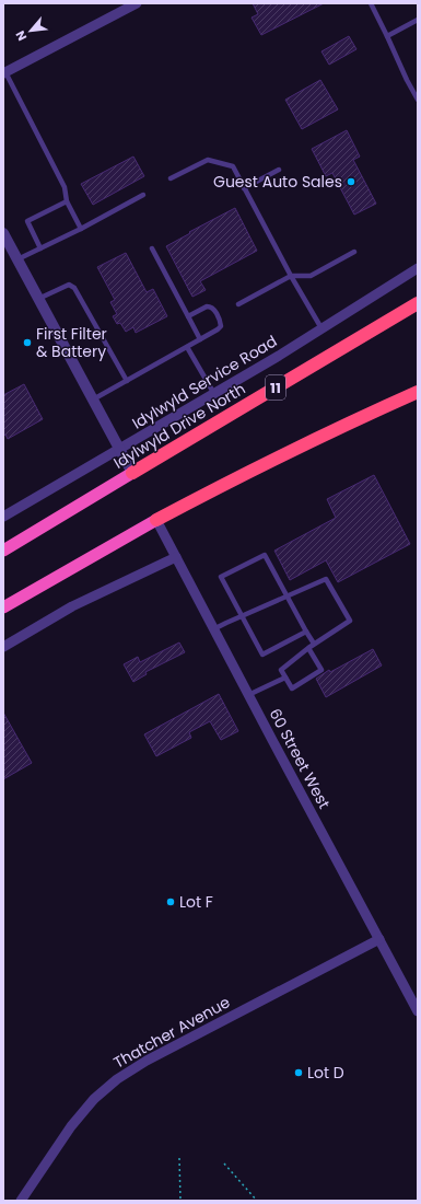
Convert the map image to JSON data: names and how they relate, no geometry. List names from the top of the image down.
{
  "streets": {
    "highway": ["11", "Idylwyld Drive North"],
    "street": ["Idylwyld Service Road", "60 Street West", "Thatcher Avenue"]
  },
  "crossings": [
    ["60 Street West", "Thatcher Avenue"]
  ],
  "places": [
    "Guest Auto Sales",
    "First Filter & Battery",
    "Lot F",
    "Lot D"
  ],
  "north": "bottom left"
}
